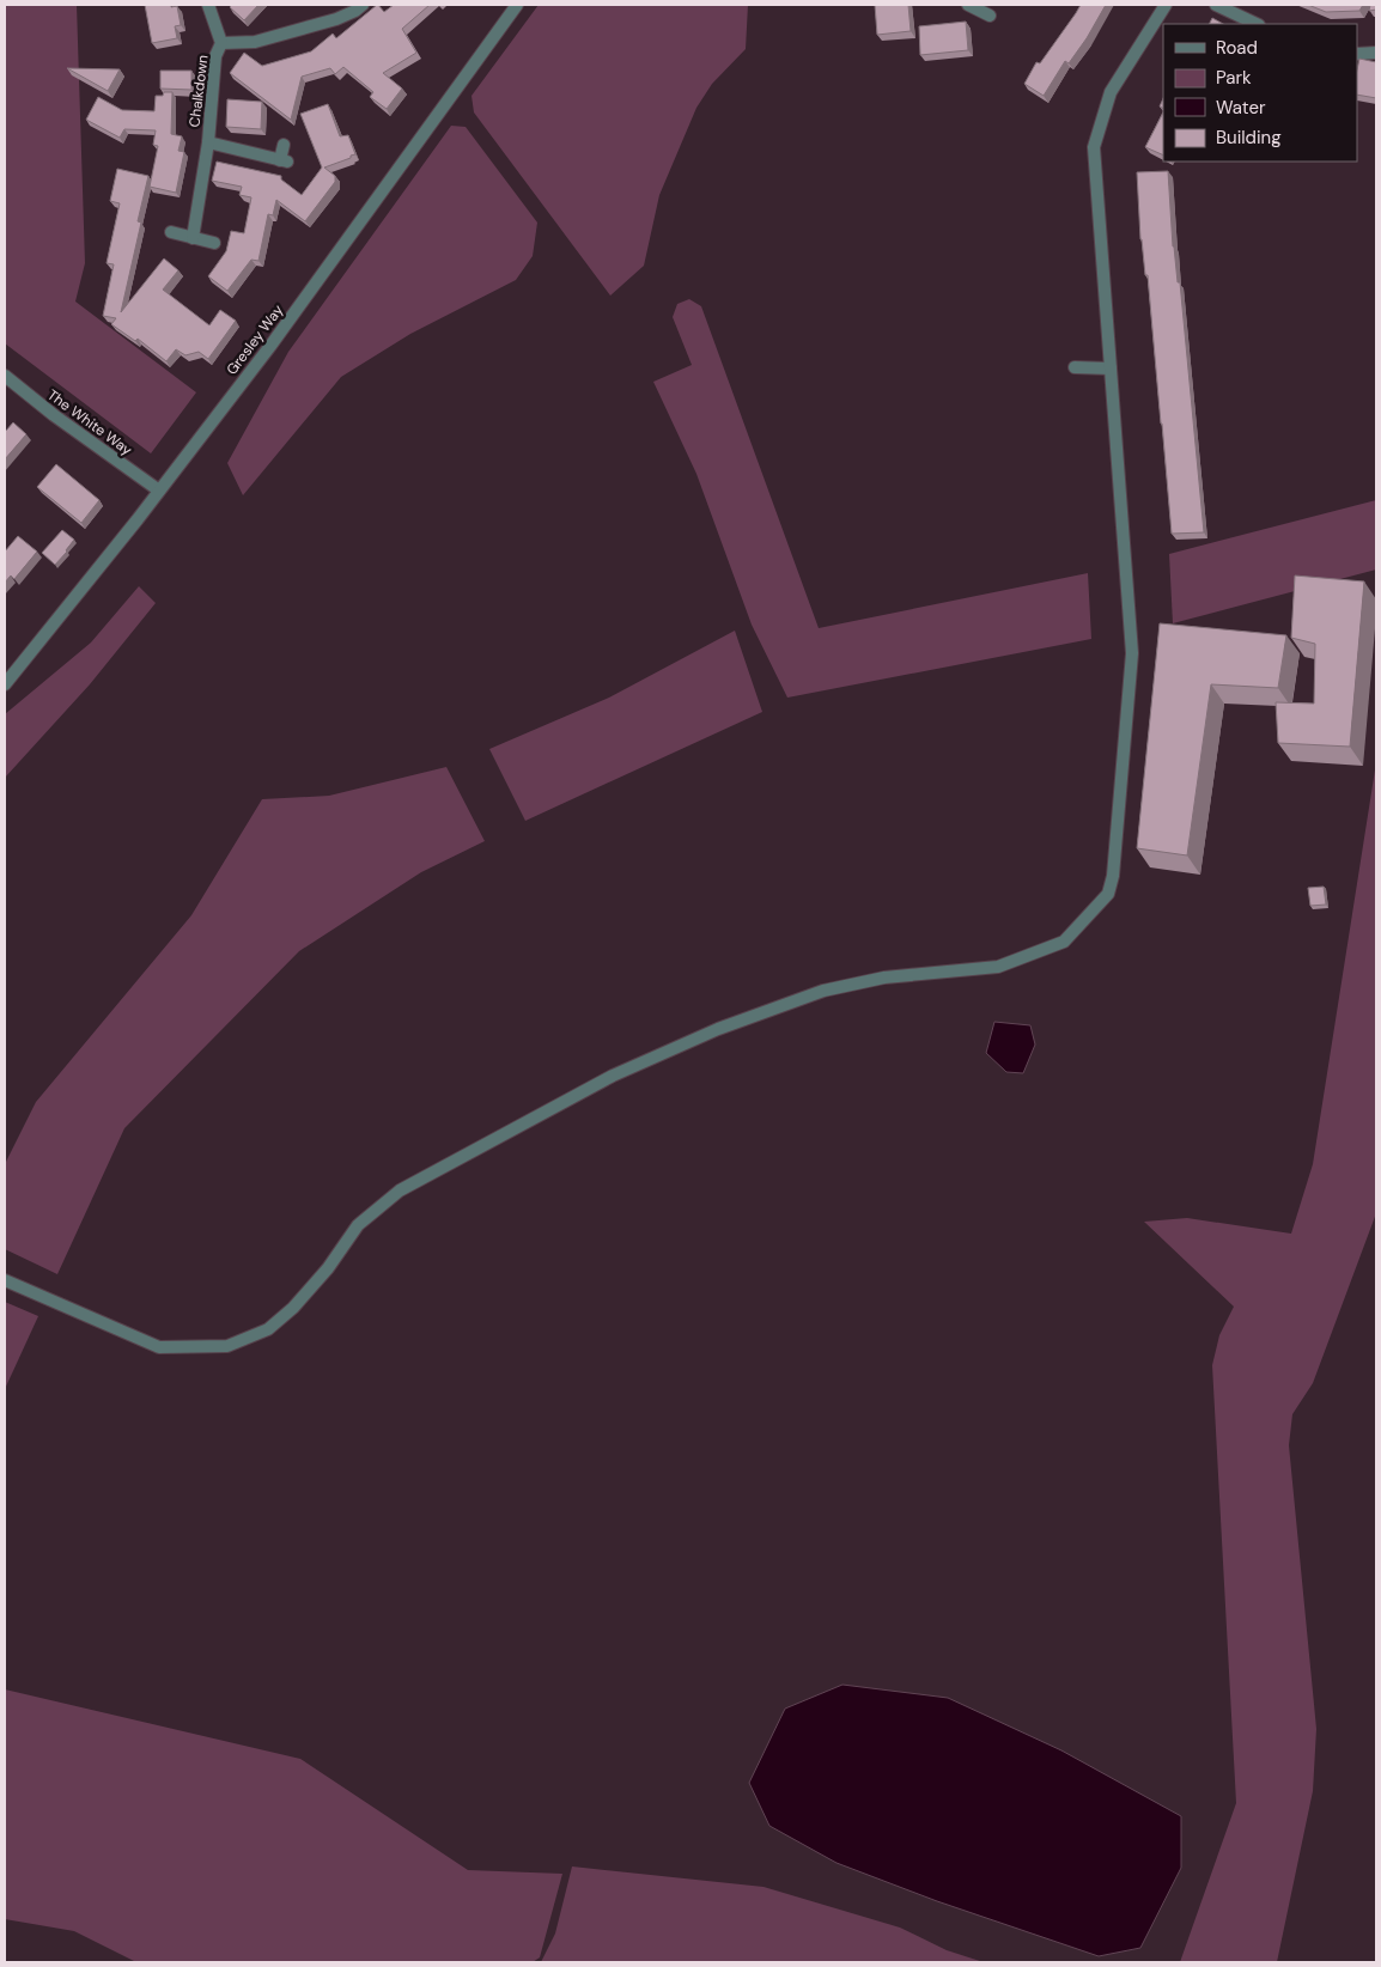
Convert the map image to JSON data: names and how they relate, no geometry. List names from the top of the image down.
{
  "streets": {
    "street": ["Chalkdown", "Gresley Way", "The White Way"]
  },
  "crossings": [
    ["Gresley Way", "The White Way"]
  ],
  "legend": [
    "Road",
    "Park",
    "Water",
    "Building"
  ]
}
